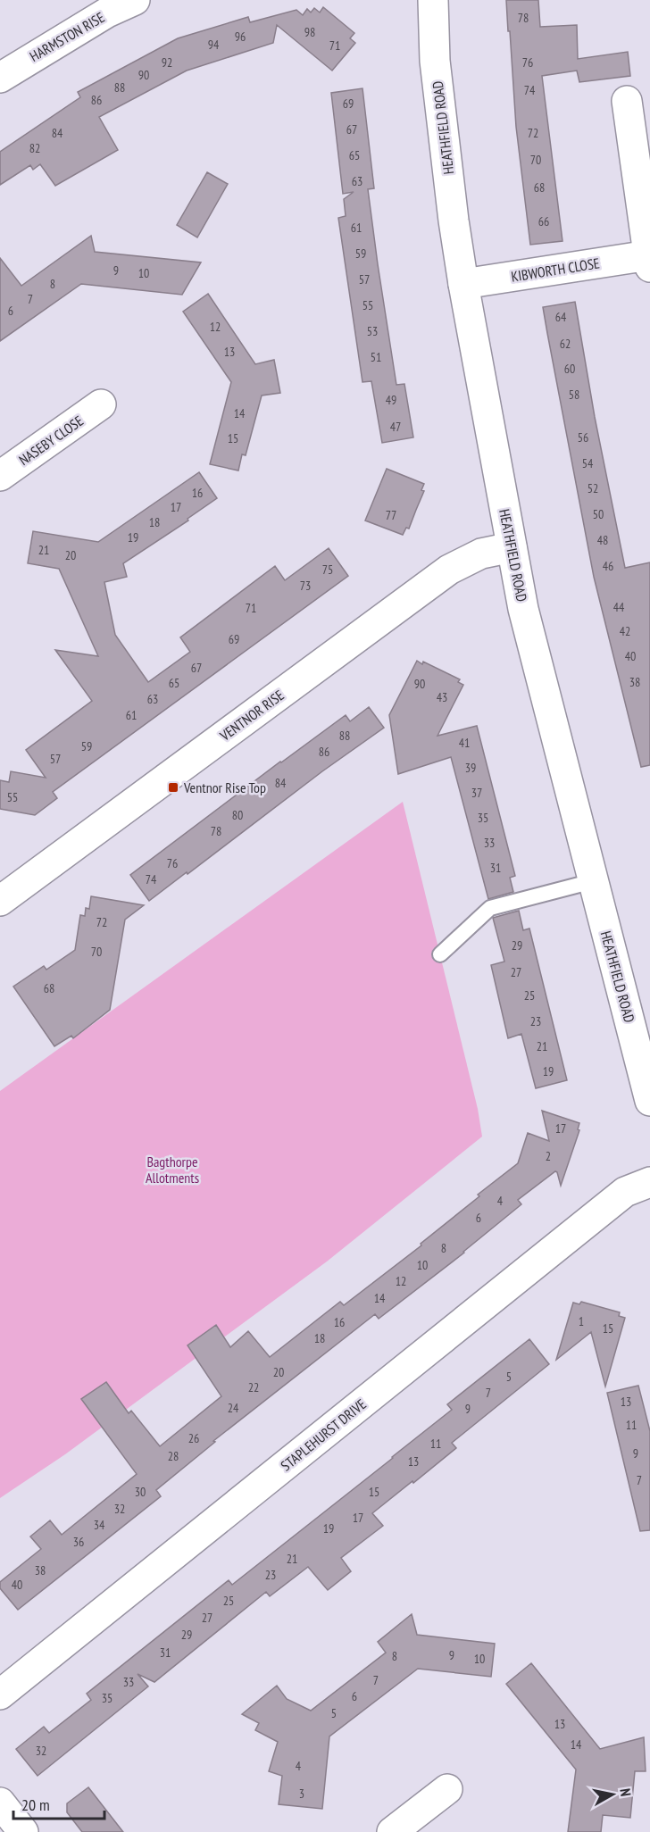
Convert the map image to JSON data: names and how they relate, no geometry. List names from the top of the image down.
{
  "streets": {
    "street": [
      "HARMSTON RISE",
      "HEATHFIELD ROAD",
      "KIBWORTH CLOSE",
      "NASEBY CLOSE",
      "VENTNOR RISE",
      "STAPLEHURST DRIVE"
    ]
  },
  "crossings": [
    ["HEATHFIELD ROAD", "KIBWORTH CLOSE"],
    ["HEATHFIELD ROAD", "VENTNOR RISE"]
  ],
  "parks": ["Bagthorpe Allotments"],
  "places": {
    "transit": ["Ventnor Rise Top"]
  },
  "house_numbers": [
    "78",
    "98",
    "96",
    "94",
    "71",
    "92",
    "76",
    "90",
    "88",
    "74",
    "86",
    "69",
    "67",
    "84",
    "72",
    "82",
    "65",
    "70",
    "63",
    "68",
    "66",
    "61",
    "59",
    "9",
    "10",
    "57",
    "8",
    "7",
    "55",
    "6",
    "64",
    "12",
    "53",
    "62",
    "13",
    "51",
    "60",
    "58",
    "49",
    "14",
    "47",
    "56",
    "15",
    "54",
    "52",
    "16",
    "17",
    "50",
    "77",
    "18",
    "19",
    "48",
    "21",
    "20",
    "46",
    "75",
    "73",
    "44",
    "71",
    "42",
    "69",
    "40",
    "67",
    "38",
    "65",
    "90",
    "43",
    "63",
    "61",
    "88",
    "41",
    "59",
    "86",
    "57",
    "39",
    "84",
    "37",
    "55",
    "80",
    "35",
    "78",
    "33",
    "76",
    "31",
    "74",
    "72",
    "29",
    "70",
    "27",
    "68",
    "25",
    "23",
    "21",
    "19",
    "17",
    "2",
    "4",
    "6",
    "8",
    "10",
    "12",
    "14",
    "1",
    "16",
    "15",
    "18",
    "20",
    "5",
    "22",
    "7",
    "13",
    "24",
    "9",
    "11",
    "26",
    "11",
    "9",
    "28",
    "13",
    "7",
    "30",
    "15",
    "32",
    "17",
    "34",
    "19",
    "36",
    "21",
    "38",
    "23",
    "40",
    "25",
    "27",
    "29",
    "31",
    "9",
    "8",
    "10",
    "7",
    "33",
    "6",
    "35",
    "5",
    "13",
    "14",
    "32",
    "4",
    "3"
  ],
  "scale_bar": "20 m",
  "north": "right"
}
